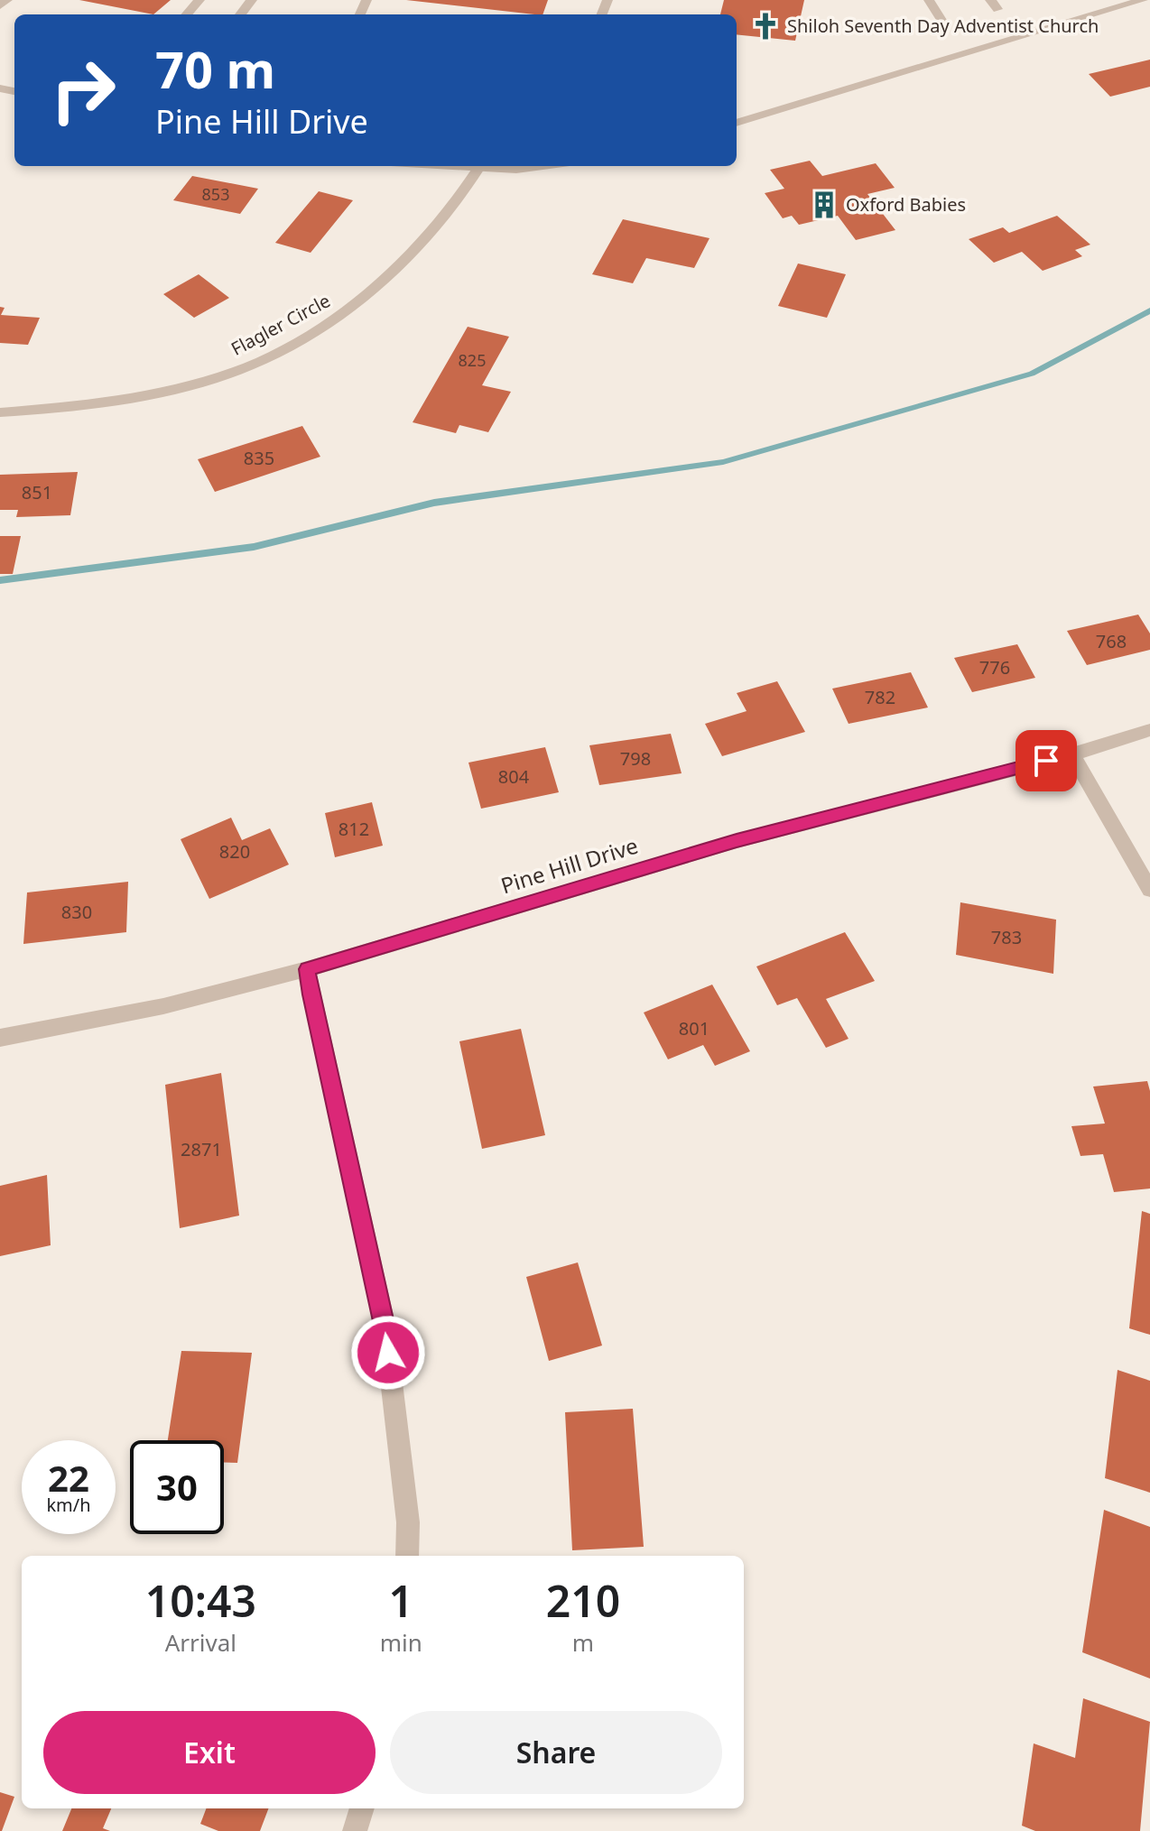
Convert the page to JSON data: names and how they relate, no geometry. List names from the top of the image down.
{
  "streets": {
    "street": ["Flagler Circle", "Pine Hill Drive"]
  },
  "places": {
    "church": ["Shiloh Seventh Day Adventist Church"],
    "building": ["Oxford Babies"]
  },
  "house_numbers": [
    "853",
    "825",
    "835",
    "851",
    "768",
    "776",
    "782",
    "798",
    "804",
    "812",
    "820",
    "830",
    "783",
    "801",
    "2871"
  ],
  "page": {
    "turn": ["70 m", "Pine Hill Drive"],
    "speed": "22 km/h",
    "limit": "30",
    "eta": [
      "10:43",
      "Arrival",
      "1",
      "min",
      "210",
      "m"
    ],
    "buttons": ["Exit", "Share"]
  }
}
